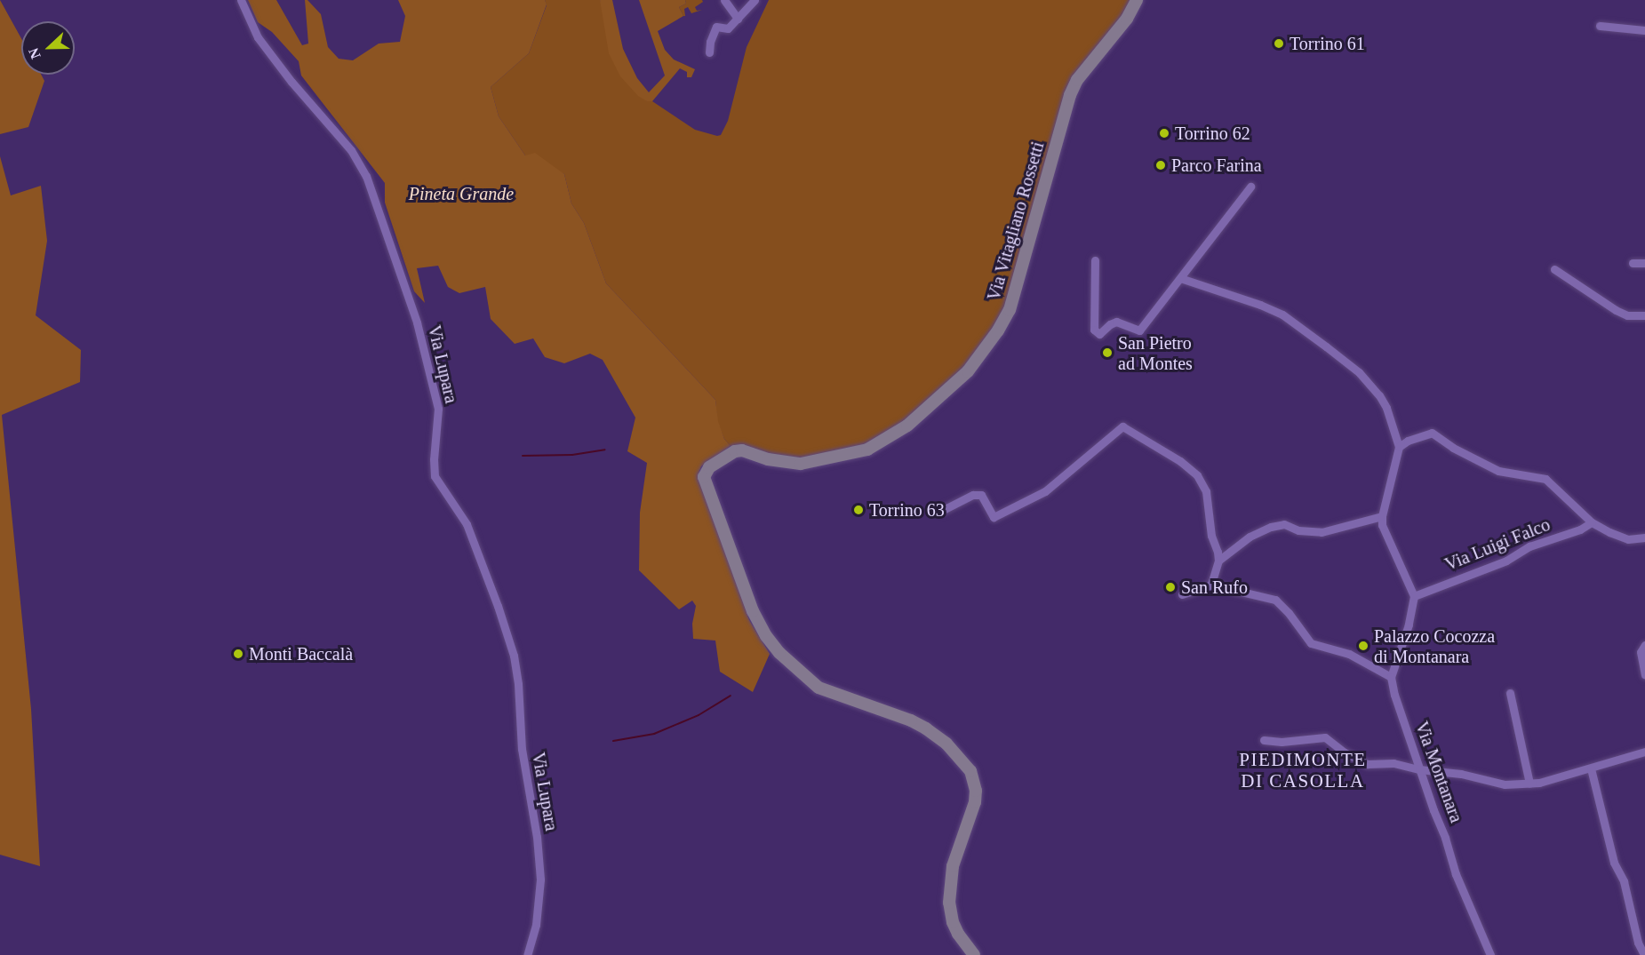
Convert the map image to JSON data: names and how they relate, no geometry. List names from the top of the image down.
{
  "streets": {
    "street": [
      "Via Vitagliano Rossetti",
      "Via Lupara",
      "Via Luigi Falco",
      "Via Montanara"
    ]
  },
  "districts": ["PIEDIMONTE DI CASOLLA"],
  "parks": ["Pineta Grande"],
  "places": [
    "Torrino 61",
    "Torrino 62",
    "Parco Farina",
    "San Pietro ad Montes",
    "Torrino 63",
    "San Rufo",
    "Palazzo Cocozza di Montanara",
    "Monti Baccalà"
  ],
  "north": "left"
}
